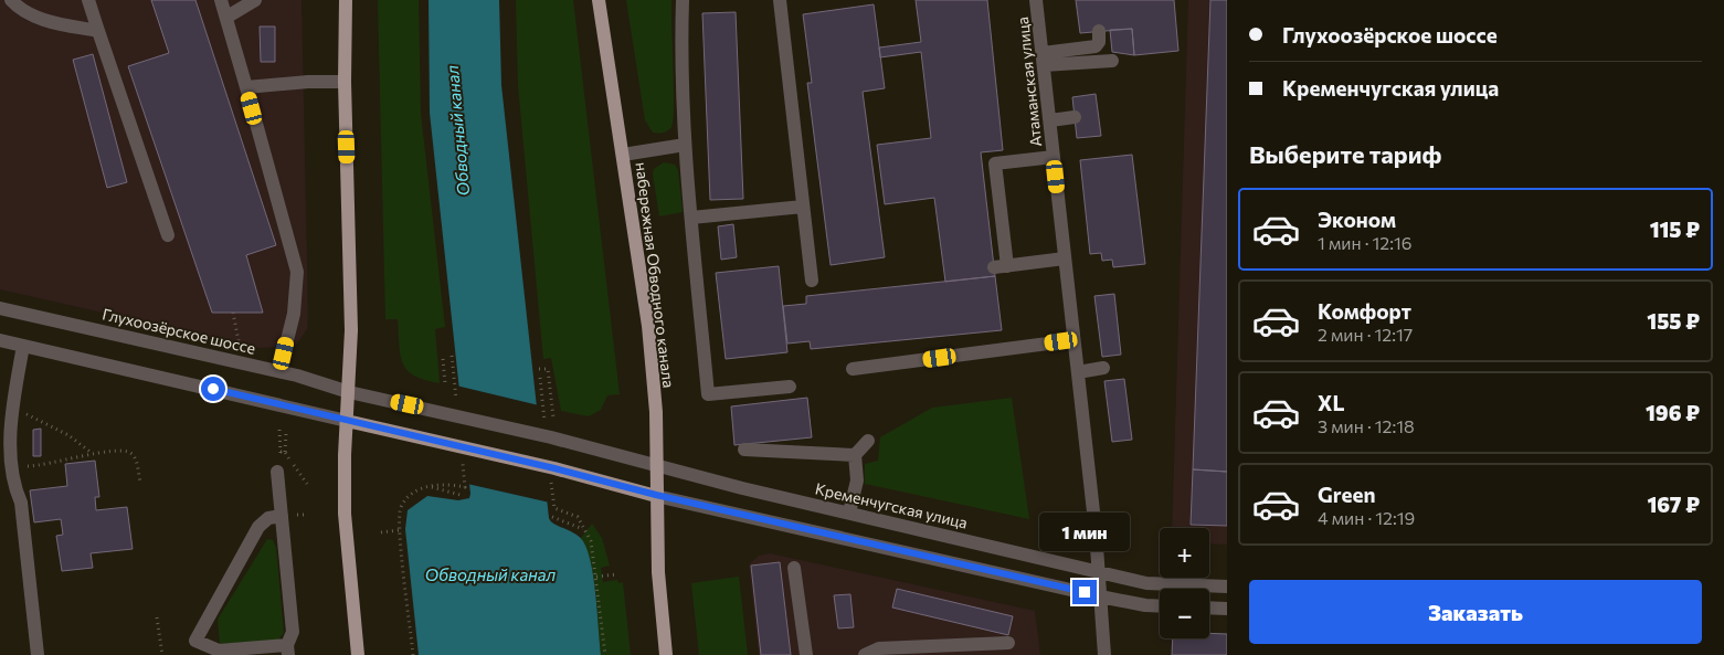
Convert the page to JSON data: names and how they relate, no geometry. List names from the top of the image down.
{
  "streets": {
    "main road": ["набережная Обводного канала"],
    "street": ["Атаманская улица", "Глухоозёрское шоссе", "Кременчугская улица"]
  },
  "crossings": [
    ["Атаманская улица", "Кременчугская улица"],
    ["набережная Обводного канала", "Кременчугская улица"],
    ["Глухоозёрское шоссе", "Кременчугская улица"]
  ],
  "water": ["Обводный канал"],
  "page": {
    "banner": ["Глухоозёрское шоссе", "Кременчугская улица"],
    "heading": "Выберите тариф",
    "list": [
      {
        "name": "Эконом",
        "note": "1 мин · 12:16",
        "value": "115 ₽"
      },
      {
        "name": "Комфорт",
        "note": "2 мин · 12:17",
        "value": "155 ₽"
      },
      {
        "name": "XL",
        "note": "3 мин · 12:18",
        "value": "196 ₽"
      },
      {
        "name": "Green",
        "note": "4 мин · 12:19",
        "value": "167 ₽"
      }
    ],
    "bubble": "1 мин",
    "map_buttons": ["+", "−"],
    "buttons": "Заказать"
  }
}
